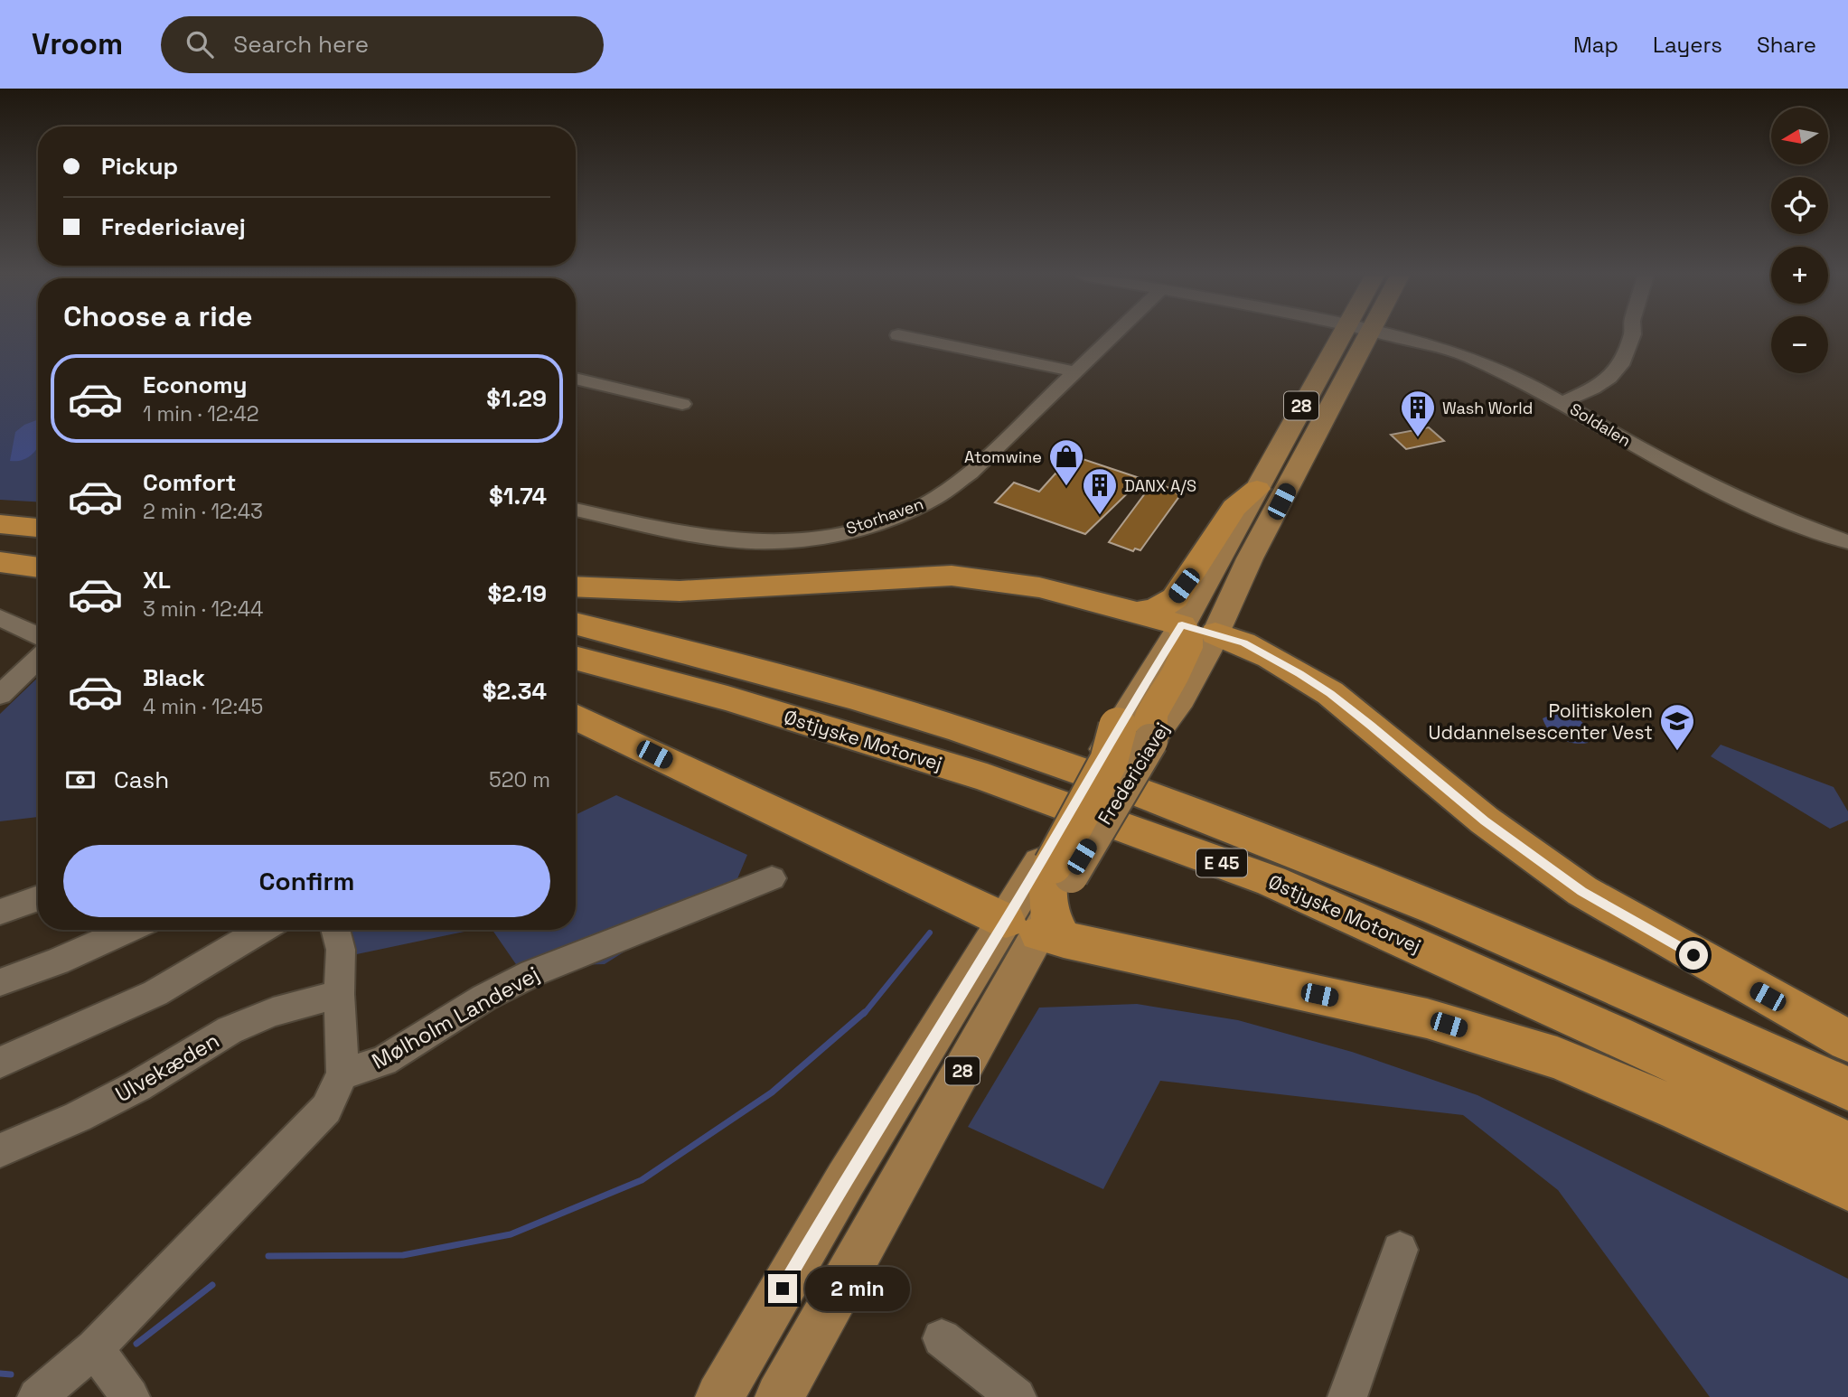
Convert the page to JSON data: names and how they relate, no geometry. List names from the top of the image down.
{
  "streets": {
    "highway": ["Østjyske Motorvej", "E 45"],
    "main road": ["28", "Fredericiavej"],
    "street": [
      "Soldalen",
      "Storhaven",
      "Mølholm Landevej",
      "Ulvekæden"
    ]
  },
  "places": {
    "building": ["Wash World", "DANX A/S"],
    "shop": ["Atomwine"],
    "school or university": ["Politiskolen Uddannelsescenter Vest"]
  },
  "north": "left",
  "page": {
    "header": "Vroom",
    "search": "Search here",
    "nav": ["Map", "Layers", "Share"],
    "map_buttons": ["+", "−"],
    "banner": ["Pickup", "Fredericiavej"],
    "heading": "Choose a ride",
    "list": [
      {
        "name": "Economy",
        "note": "1 min · 12:42",
        "value": "$1.29"
      },
      {
        "name": "Comfort",
        "note": "2 min · 12:43",
        "value": "$1.74"
      },
      {
        "name": "XL",
        "note": "3 min · 12:44",
        "value": "$2.19"
      },
      {
        "name": "Black",
        "note": "4 min · 12:45",
        "value": "$2.34"
      }
    ],
    "pay": ["Cash", "520 m"],
    "buttons": "Confirm",
    "bubble": "2 min"
  }
}
